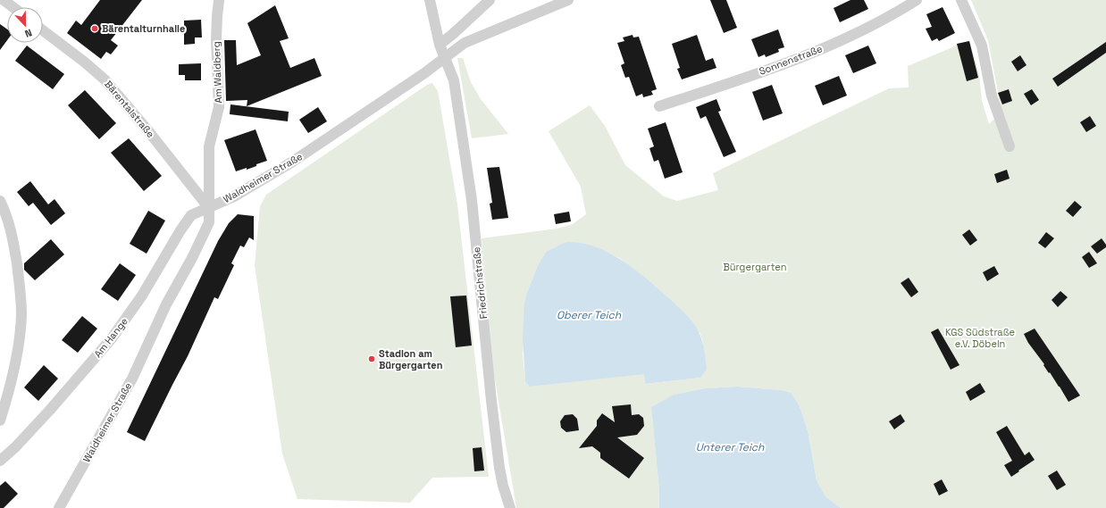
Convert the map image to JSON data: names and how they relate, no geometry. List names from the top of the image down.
{
  "streets": {
    "street": [
      "Sonnenstraße",
      "Am Waldberg",
      "Bärentalstraße",
      "Waldheimer Straße",
      "Friedrichstraße",
      "Am Hange"
    ]
  },
  "crossings": [
    ["Am Waldberg", "Bärentalstraße"],
    ["Am Waldberg", "Waldheimer Straße"],
    ["Am Waldberg", "Am Hange"],
    ["Bärentalstraße", "Waldheimer Straße"],
    ["Bärentalstraße", "Am Hange"],
    ["Waldheimer Straße", "Friedrichstraße"],
    ["Waldheimer Straße", "Am Hange"]
  ],
  "water": ["Oberer Teich", "Unterer Teich"],
  "parks": ["Bürgergarten", "KGS Südstraße e.V. Döbeln"],
  "places": ["Bärentalturnhalle", "Stadion am Bürgergarten"],
  "north": "bottom"
}
